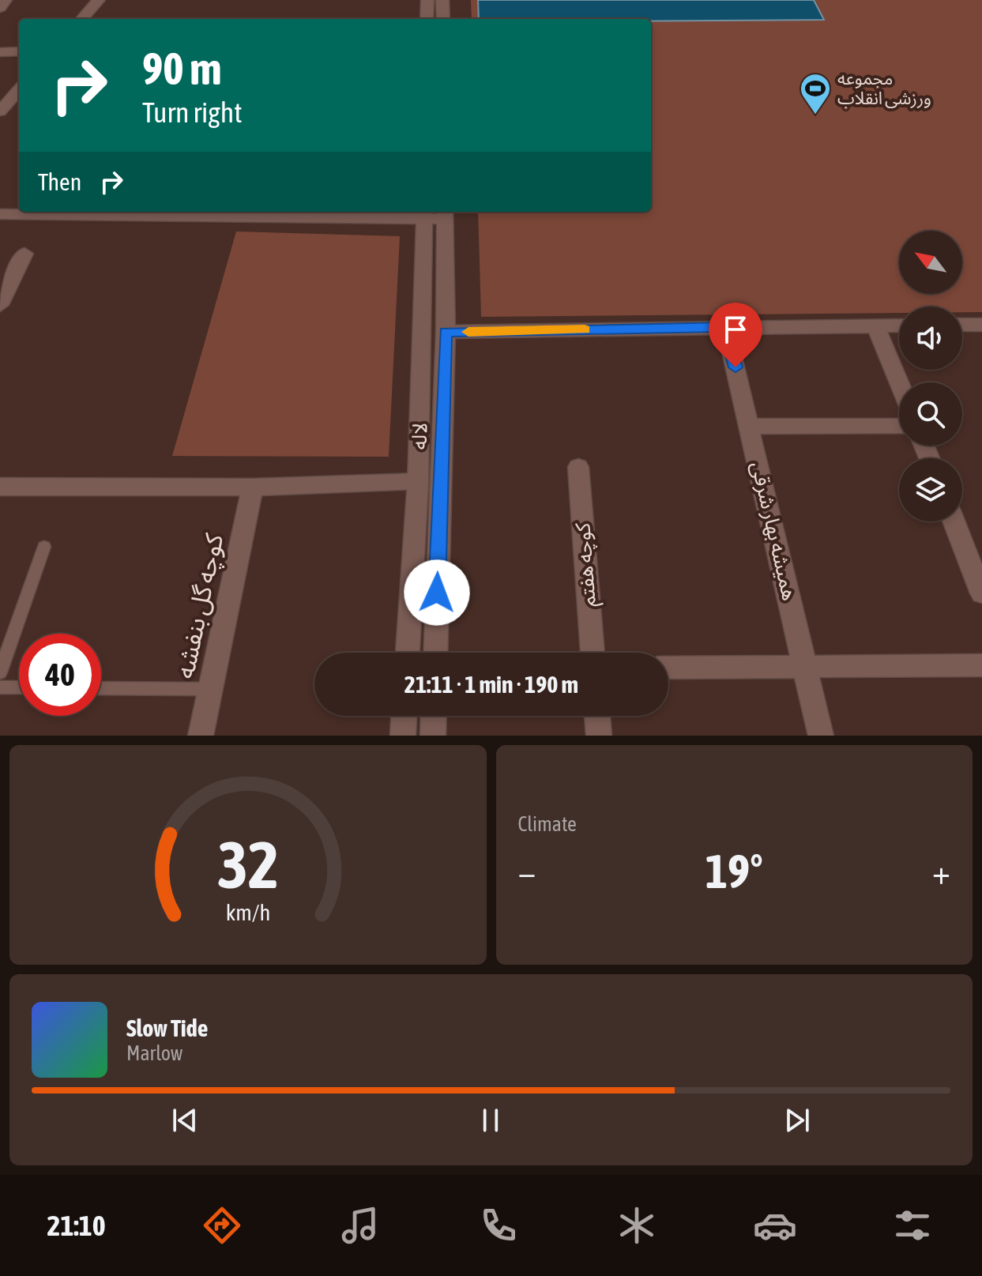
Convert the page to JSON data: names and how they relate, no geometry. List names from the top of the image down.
{
  "streets": {
    "street": [
      "لاله",
      "همیشه بهار شرقی",
      "کوچه هفتم",
      "کوچه گل بنفشه"
    ]
  },
  "places": {
    "sports": ["مجموعه ورزشی انقلاب"]
  },
  "north": "top left",
  "page": {
    "turn": ["90 m", "Turn right"],
    "then": "Then",
    "limit": "40",
    "trip": "21:11 · 1 min · 190 m",
    "tile": "Climate",
    "heat": ["−", "19°", "+"],
    "song": ["Slow Tide", "Marlow"],
    "tabs": "21:10",
    "gauge": ["32", "km/h"]
  }
}
